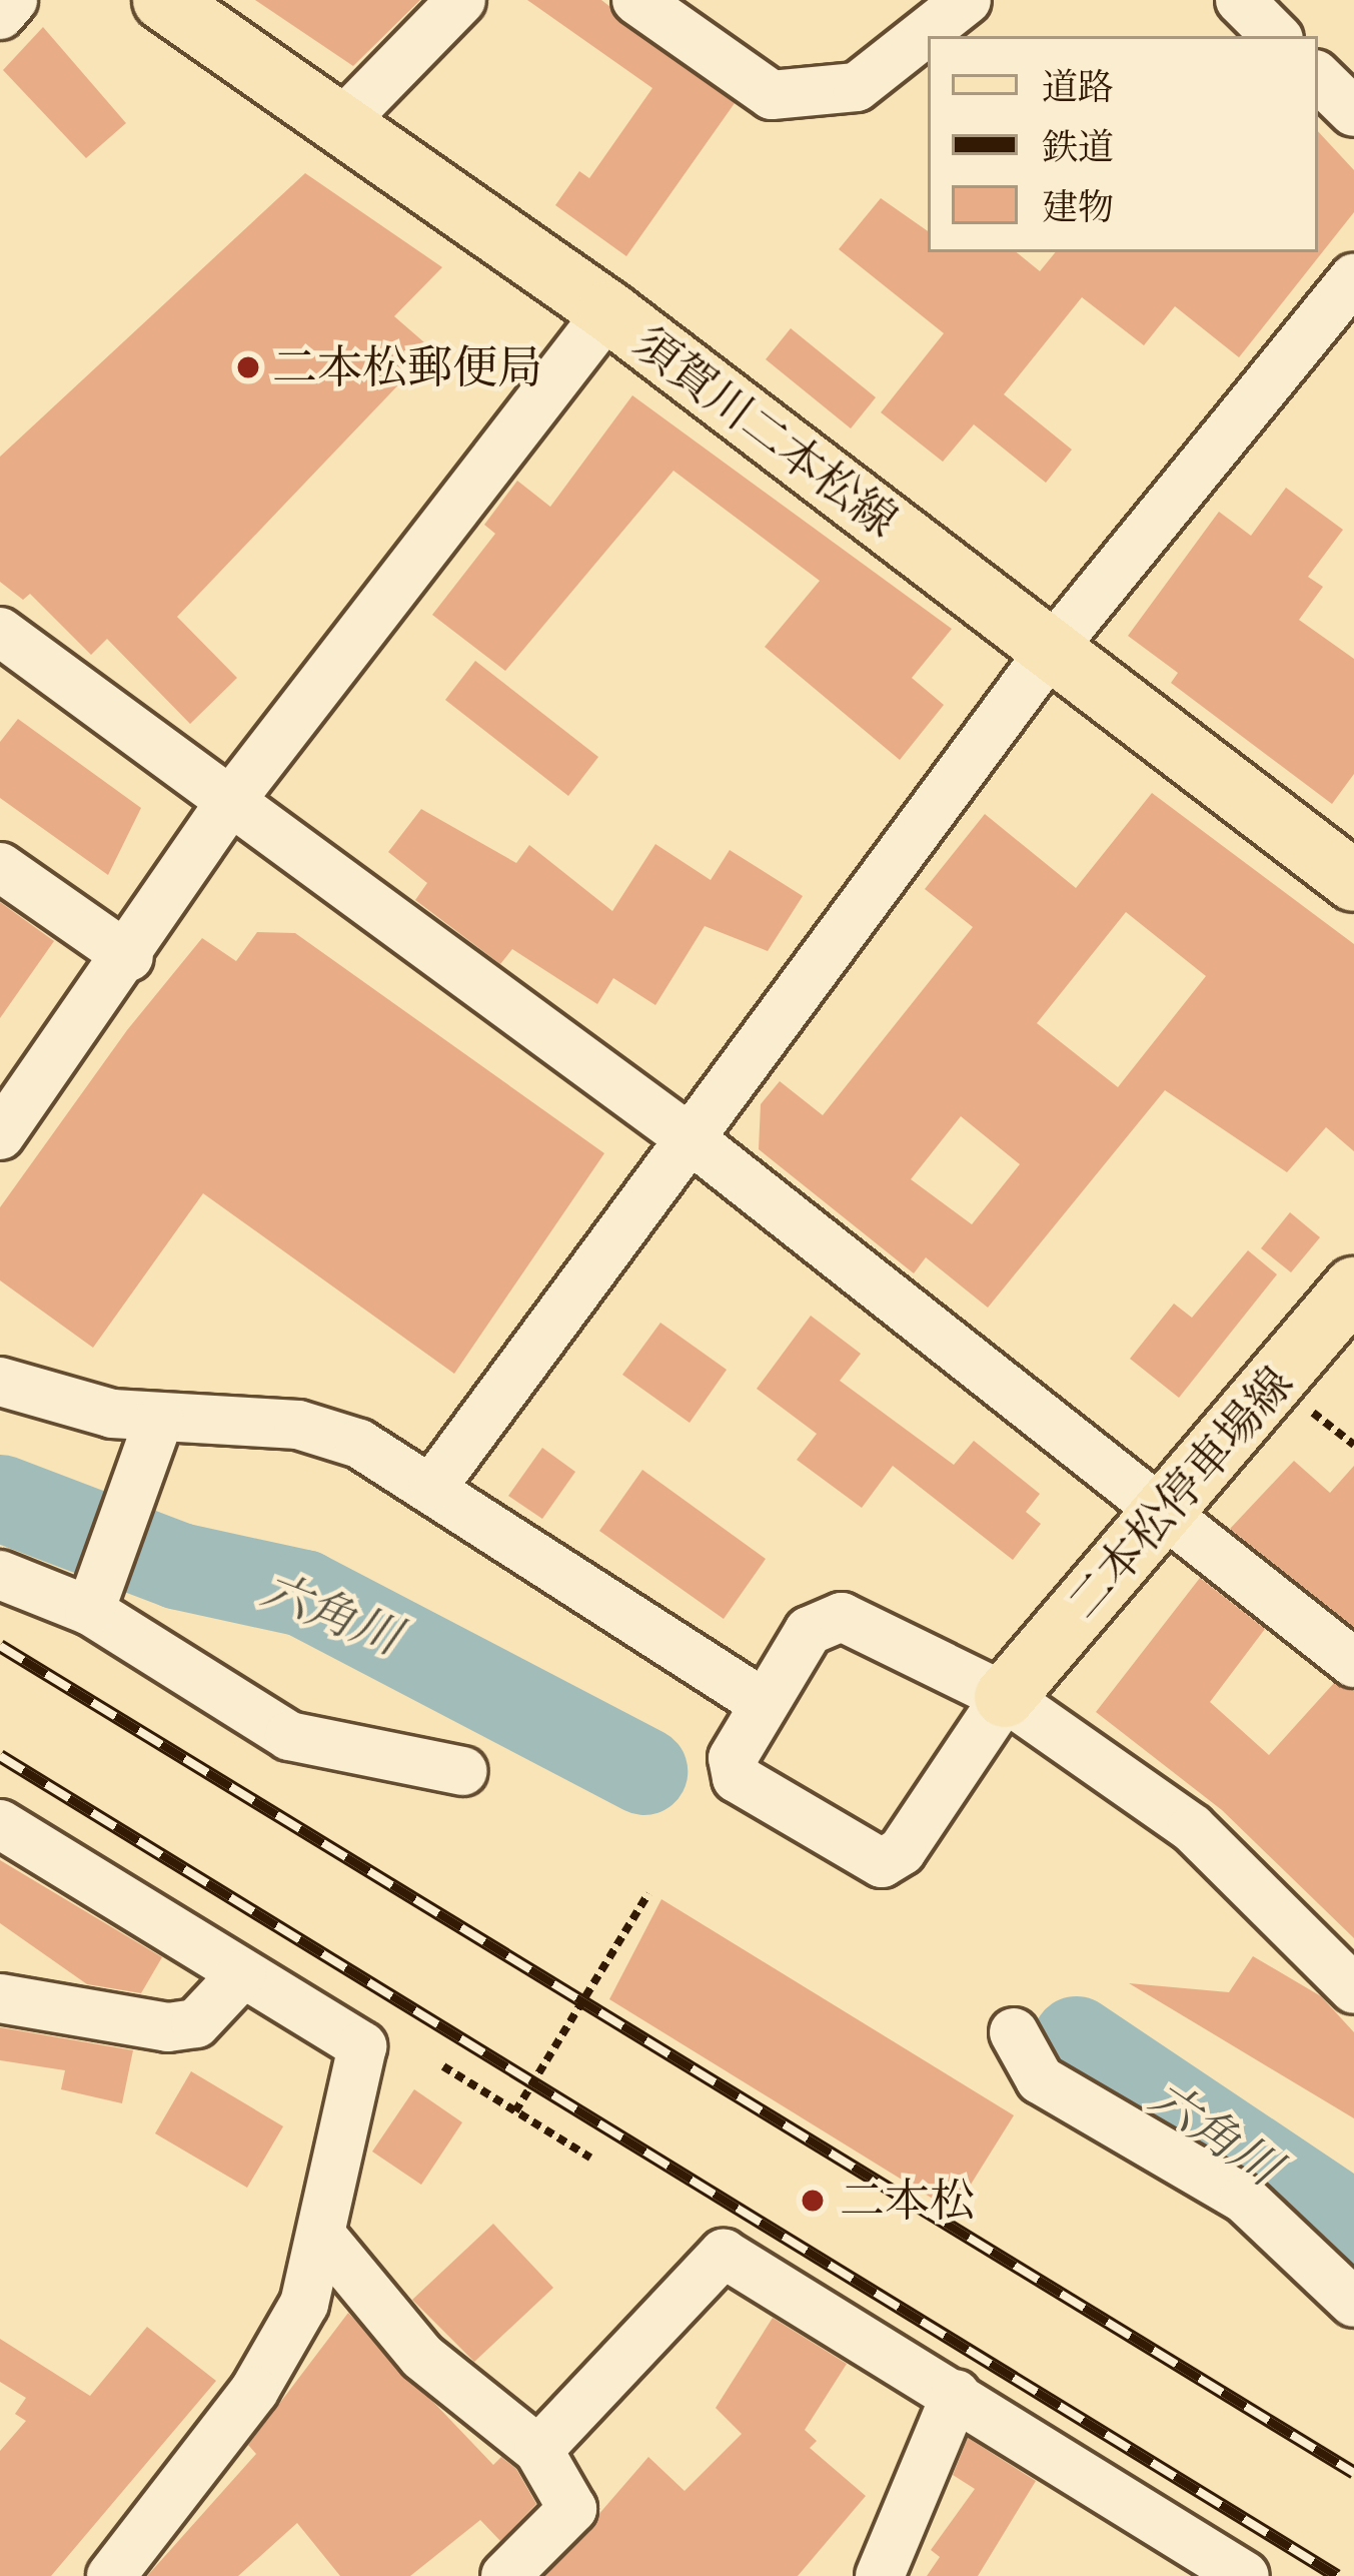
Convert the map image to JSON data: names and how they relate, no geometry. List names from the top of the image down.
{
  "streets": {
    "main road": ["須賀川二本松線", "二本松停車場線"]
  },
  "water": ["六角川"],
  "places": ["二本松郵便局", "二本松"],
  "legend": ["道路", "鉄道", "建物"]
}
